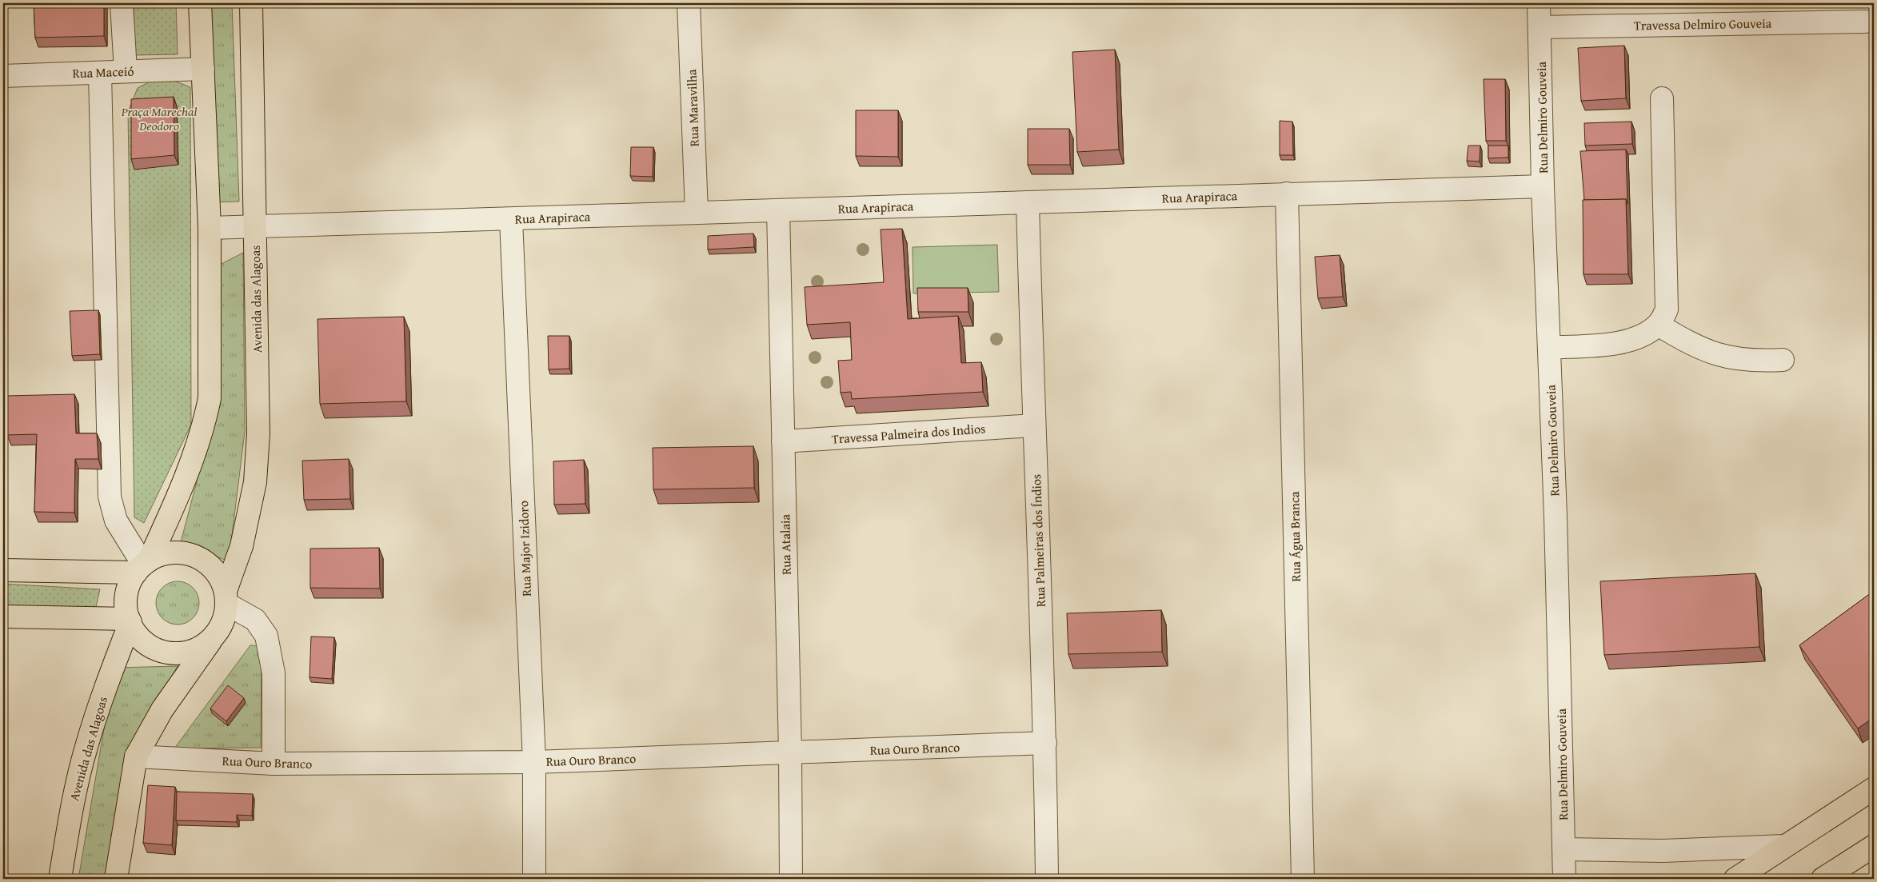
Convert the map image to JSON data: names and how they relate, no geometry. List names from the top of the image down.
{
  "streets": {
    "main road": ["Avenida das Alagoas"],
    "street": [
      "Travessa Delmiro Gouveia",
      "Rua Maceió",
      "Rua Maravilha",
      "Rua Delmiro Gouveia",
      "Rua Arapiraca",
      "Travessa Palmeira dos Indios",
      "Rua Água Branca",
      "Rua Palmeiras dos Índios",
      "Rua Atalaia",
      "Rua Major Izidoro",
      "Rua Ouro Branco"
    ]
  },
  "crossings": [
    ["Travessa Delmiro Gouveia", "Rua Delmiro Gouveia"],
    ["Rua Maravilha", "Rua Arapiraca"],
    ["Rua Delmiro Gouveia", "Rua Arapiraca"],
    ["Rua Arapiraca", "Avenida das Alagoas"],
    ["Rua Arapiraca", "Rua Água Branca"],
    ["Rua Arapiraca", "Rua Palmeiras dos Índios"],
    ["Rua Arapiraca", "Rua Atalaia"],
    ["Rua Arapiraca", "Rua Major Izidoro"],
    ["Travessa Palmeira dos Indios", "Rua Palmeiras dos Índios"],
    ["Travessa Palmeira dos Indios", "Rua Atalaia"],
    ["Rua Palmeiras dos Índios", "Rua Ouro Branco"],
    ["Rua Atalaia", "Rua Ouro Branco"],
    ["Rua Major Izidoro", "Rua Ouro Branco"]
  ],
  "parks": ["Praça Marechal Deodoro"]
}
